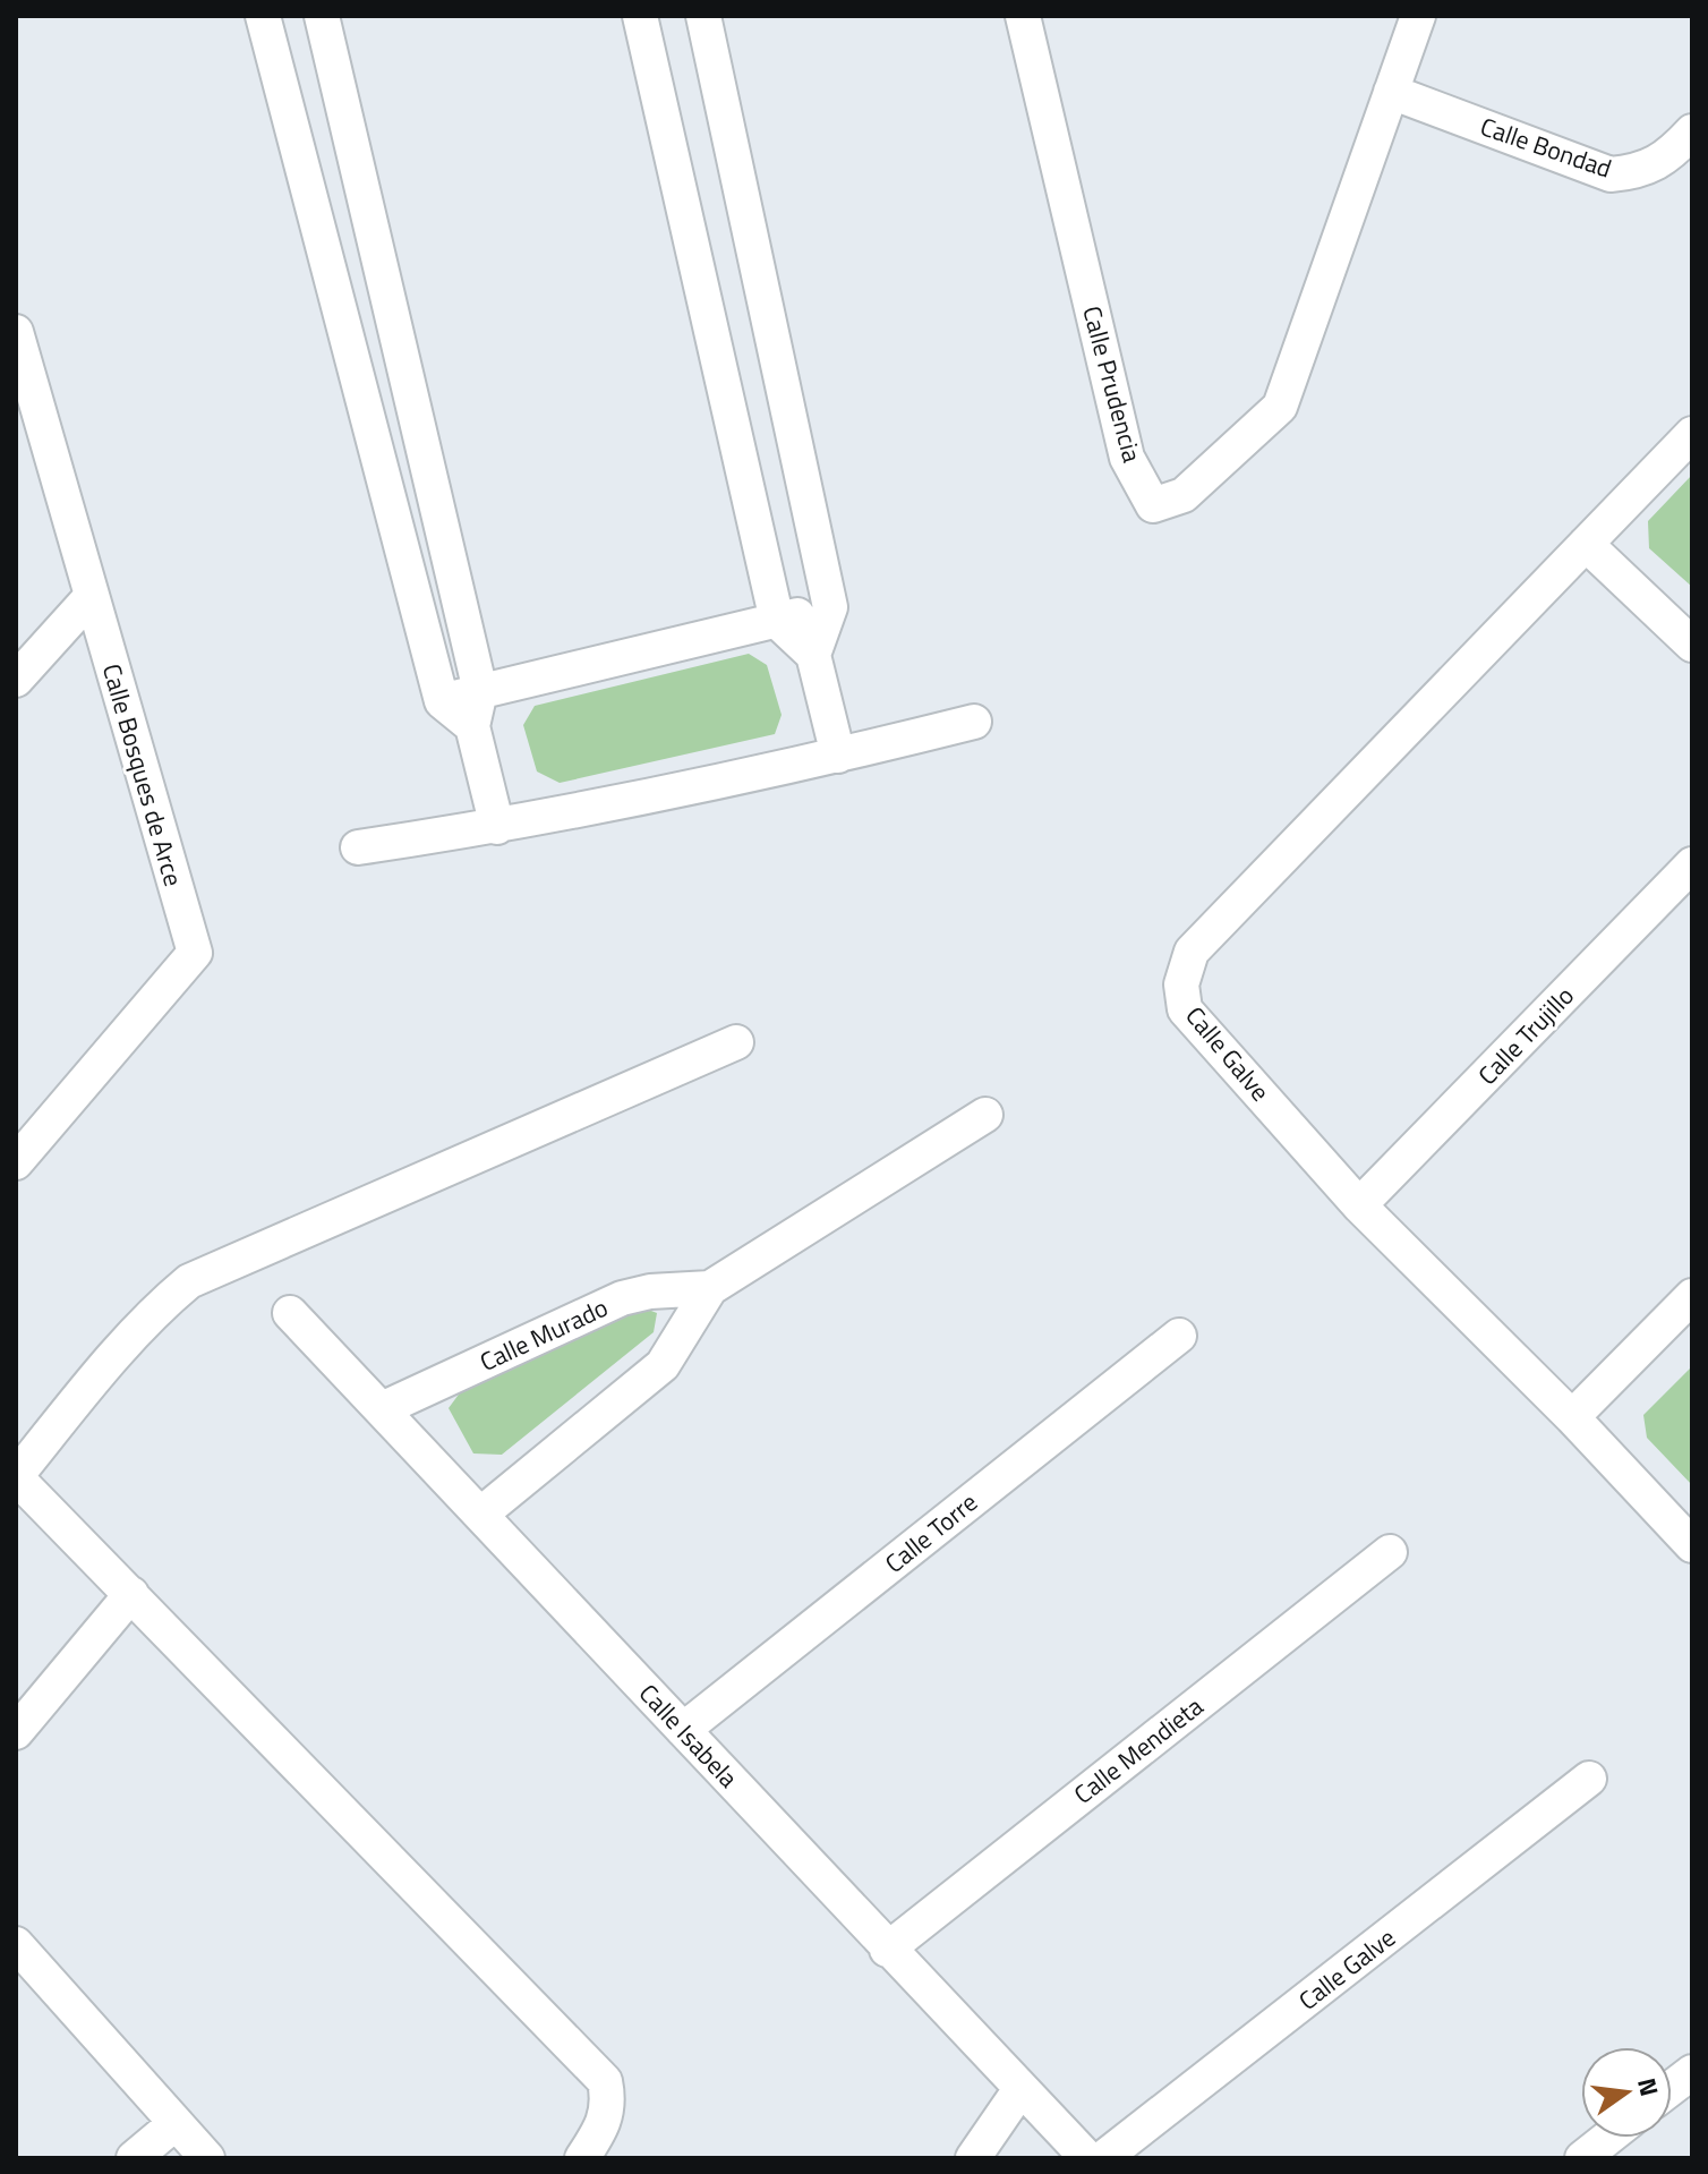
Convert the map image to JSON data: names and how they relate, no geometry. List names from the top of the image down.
{
  "streets": {
    "street": [
      "Calle Bondad",
      "Calle Prudencia",
      "Calle Bosques de Arce",
      "Calle Trujillo",
      "Calle Galve",
      "Calle Murado",
      "Calle Torre",
      "Calle Isabela",
      "Calle Mendieta"
    ]
  },
  "crossings": [
    ["Calle Bondad", "Calle Prudencia"],
    ["Calle Trujillo", "Calle Galve"],
    ["Calle Murado", "Calle Isabela"],
    ["Calle Torre", "Calle Isabela"],
    ["Calle Isabela", "Calle Mendieta"]
  ],
  "north": "right"
}
